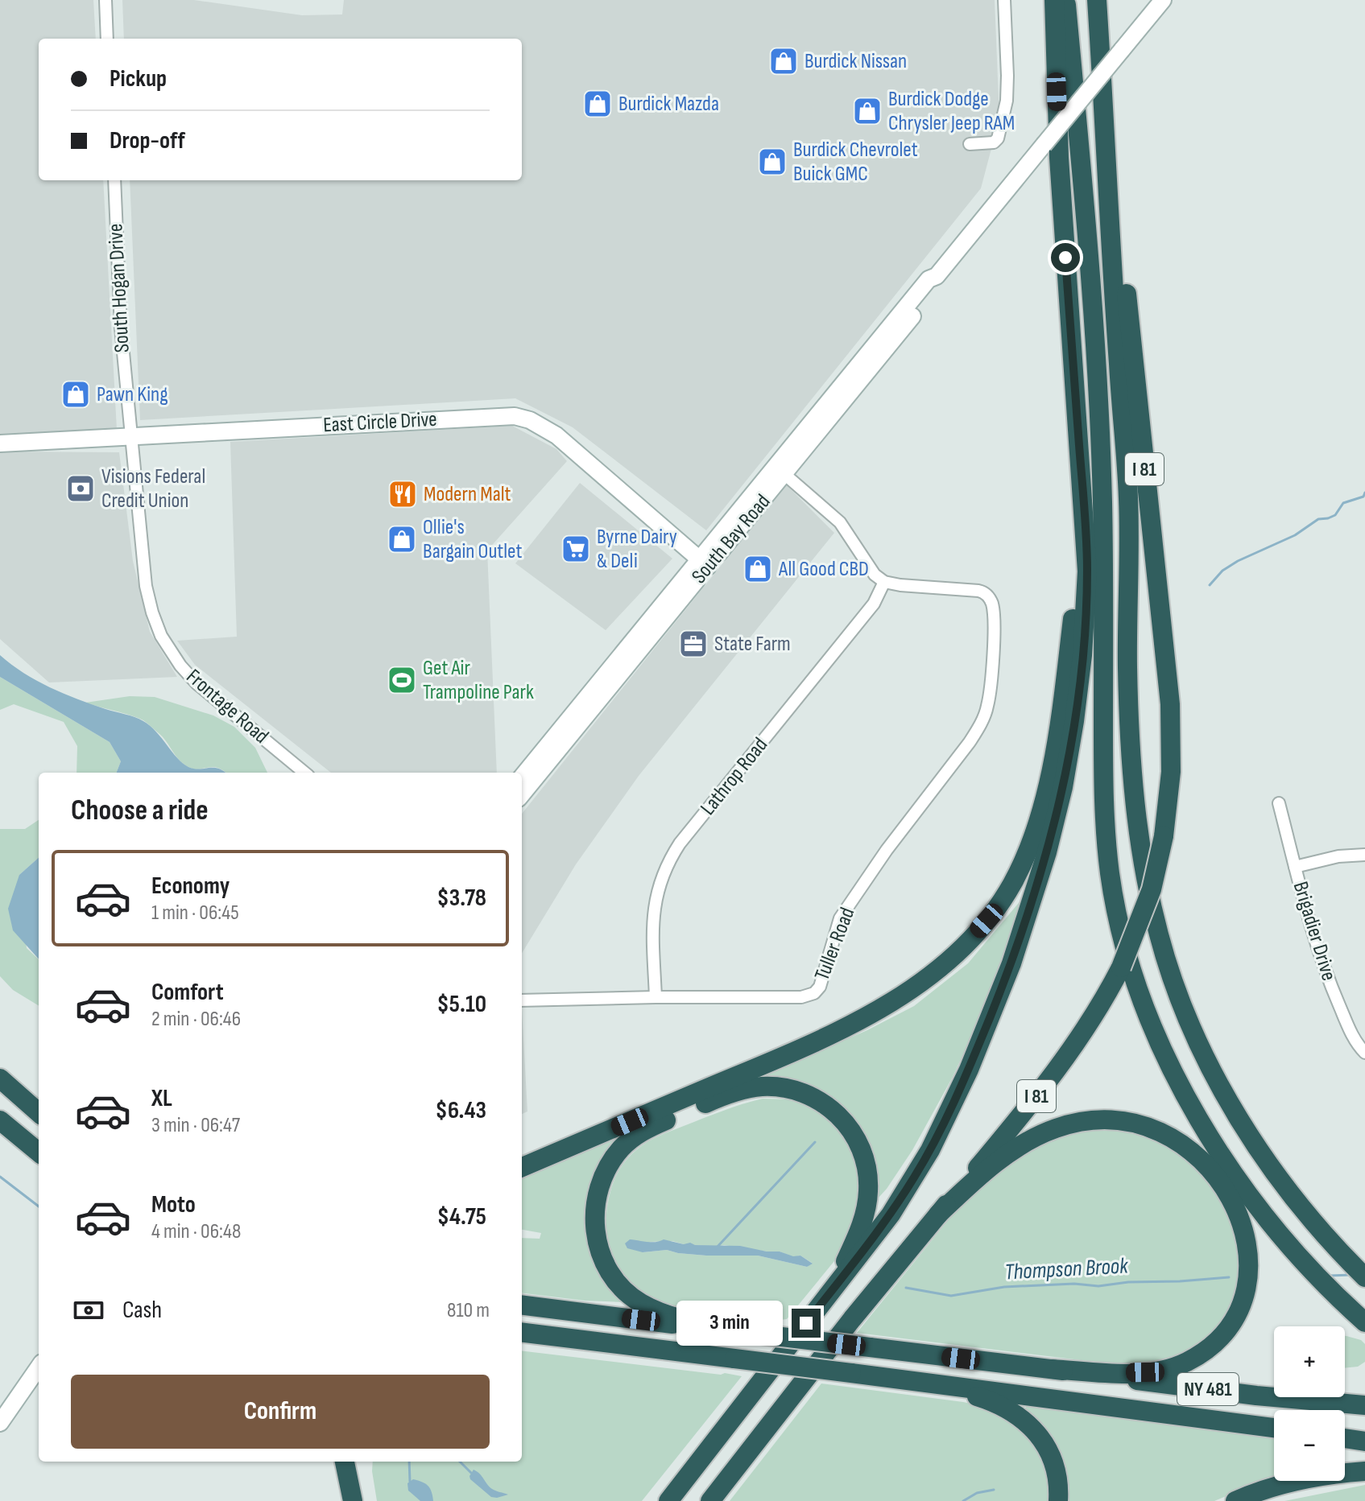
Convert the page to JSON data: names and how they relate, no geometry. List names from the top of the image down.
{
  "streets": {
    "highway": ["I 81", "NY 481"],
    "street": [
      "South Hogan Drive",
      "East Circle Drive",
      "South Bay Road",
      "Frontage Road",
      "Lathrop Road",
      "Brigadier Drive",
      "Tuller Road"
    ]
  },
  "crossings": [
    ["South Hogan Drive", "East Circle Drive"],
    ["South Hogan Drive", "Frontage Road"],
    ["East Circle Drive", "South Bay Road"],
    ["East Circle Drive", "Frontage Road"],
    ["Lathrop Road", "Tuller Road"]
  ],
  "water": ["Thompson Brook"],
  "places": {
    "shop": [
      "Burdick Nissan",
      "Burdick Mazda",
      "Burdick Dodge Chrysler Jeep RAM",
      "Burdick Chevrolet Buick GMC",
      "Pawn King",
      "Ollie's Bargain Outlet",
      "All Good CBD"
    ],
    "bank": ["Visions Federal Credit Union"],
    "restaurant": ["Modern Malt"],
    "supermarket": ["Byrne Dairy & Deli"],
    "office": ["State Farm"],
    "sports": ["Get Air Trampoline Park"]
  },
  "page": {
    "banner": ["Pickup", "Drop-off"],
    "heading": "Choose a ride",
    "list": [
      {
        "name": "Economy",
        "note": "1 min · 06:45",
        "value": "$3.78"
      },
      {
        "name": "Comfort",
        "note": "2 min · 06:46",
        "value": "$5.10"
      },
      {
        "name": "XL",
        "note": "3 min · 06:47",
        "value": "$6.43"
      },
      {
        "name": "Moto",
        "note": "4 min · 06:48",
        "value": "$4.75"
      }
    ],
    "pay": ["Cash", "810 m"],
    "bubble": "3 min",
    "map_buttons": ["+", "−"],
    "buttons": "Confirm"
  }
}
